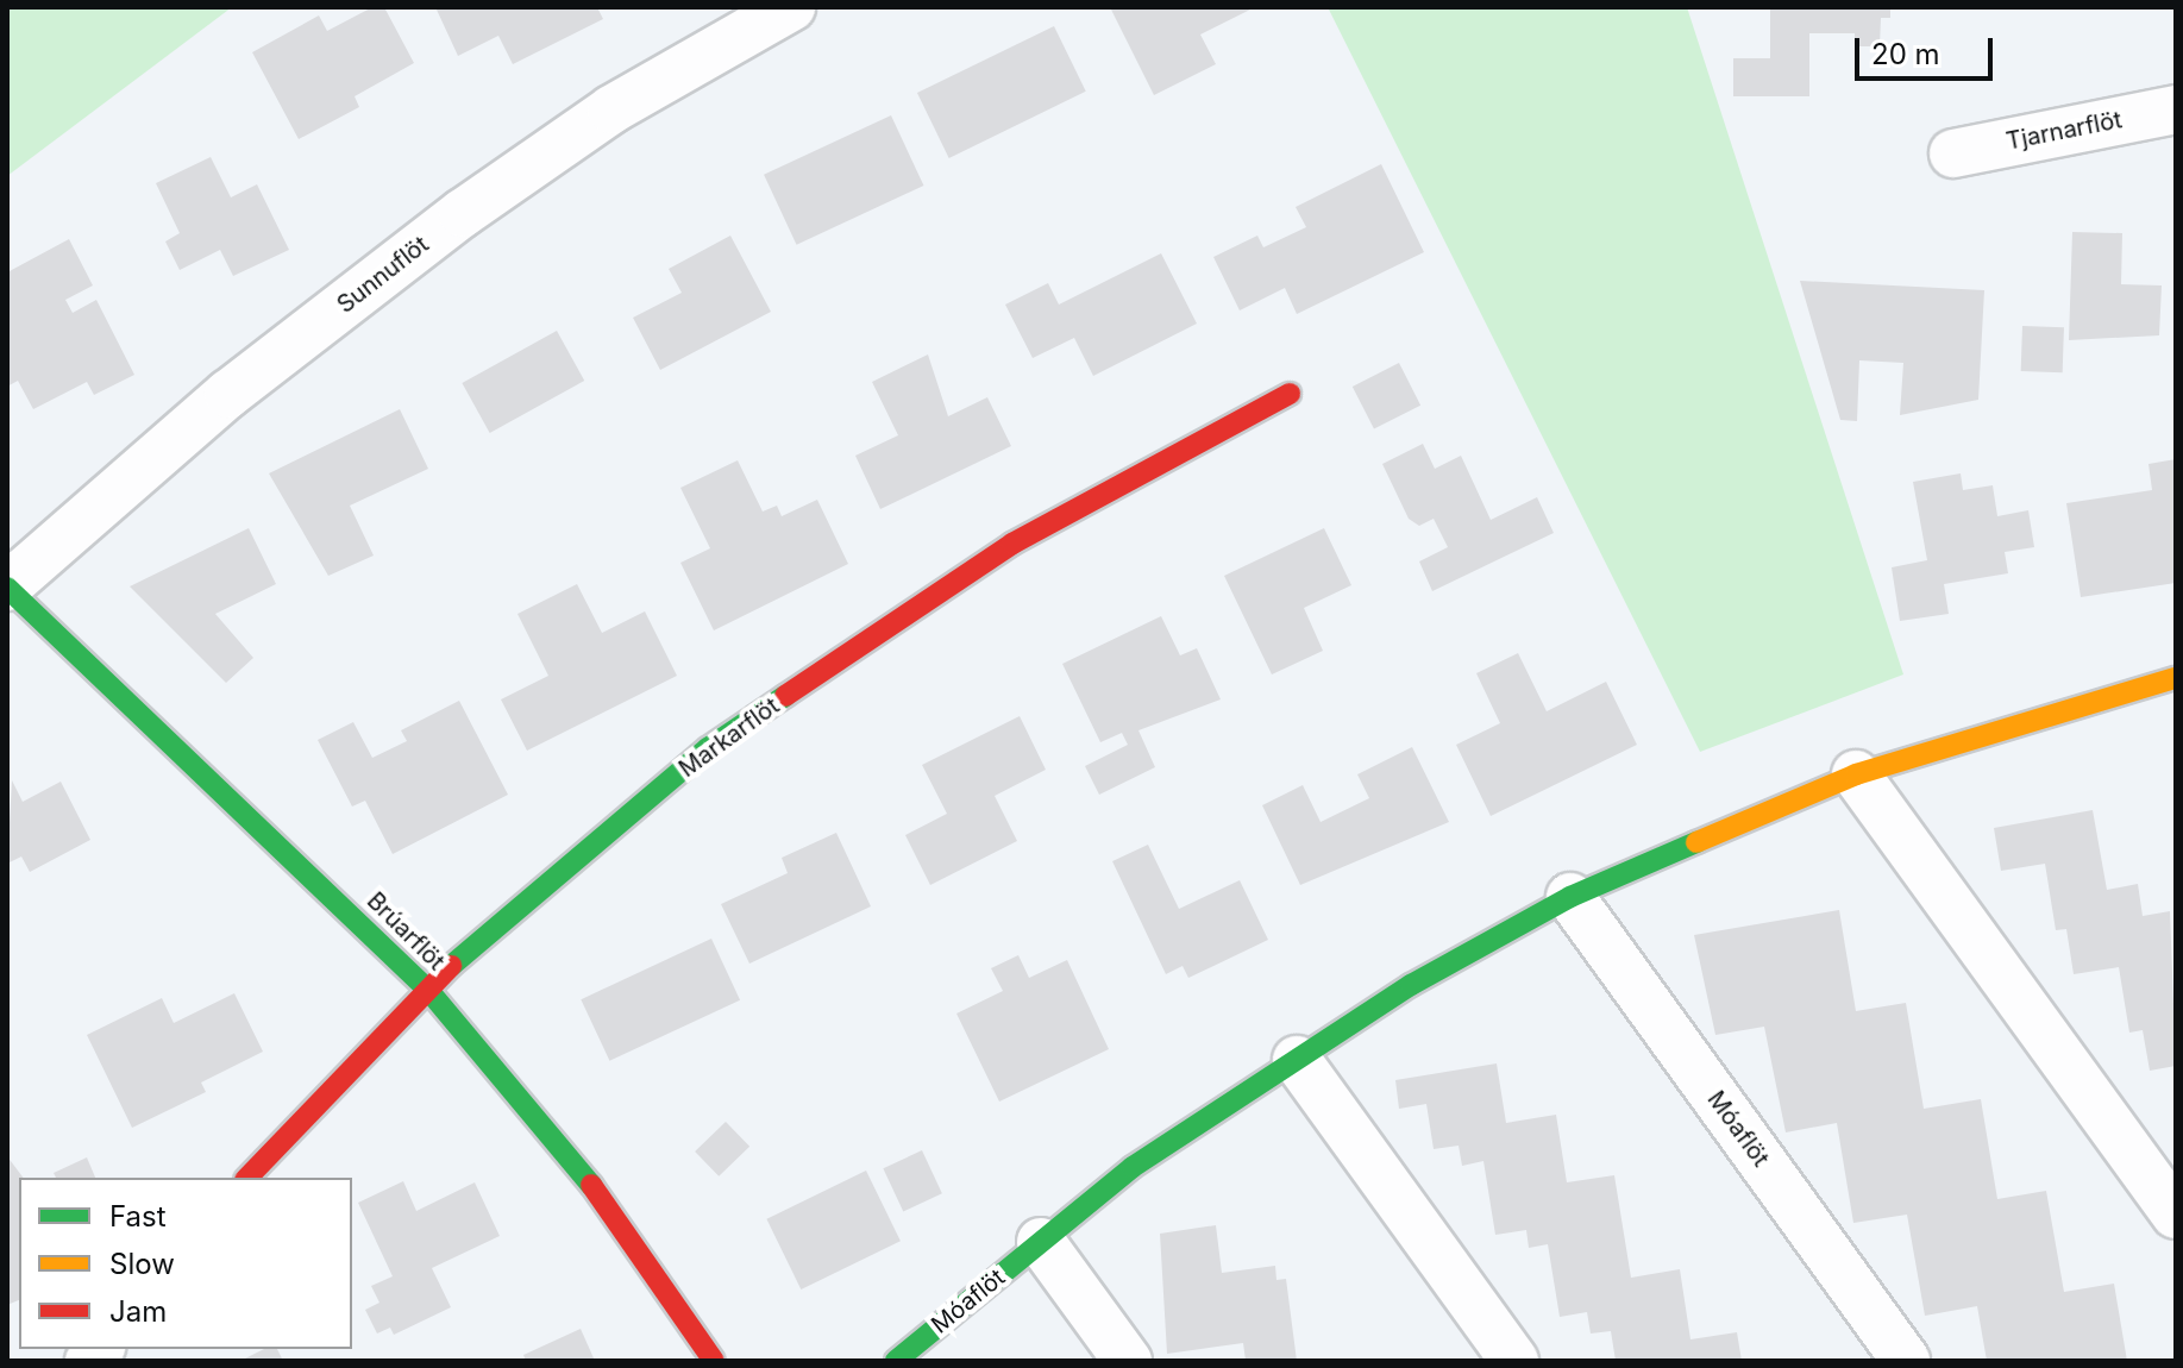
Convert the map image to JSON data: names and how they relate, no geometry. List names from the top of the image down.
{
  "streets": {
    "street": [
      "Tjarnarflöt",
      "Sunnuflöt",
      "Markarflöt",
      "Brúarflöt",
      "Móaflöt"
    ]
  },
  "crossings": [
    ["Sunnuflöt", "Brúarflöt"],
    ["Markarflöt", "Brúarflöt"]
  ],
  "legend": ["Fast", "Slow", "Jam"],
  "scale_bar": "20 m"
}
